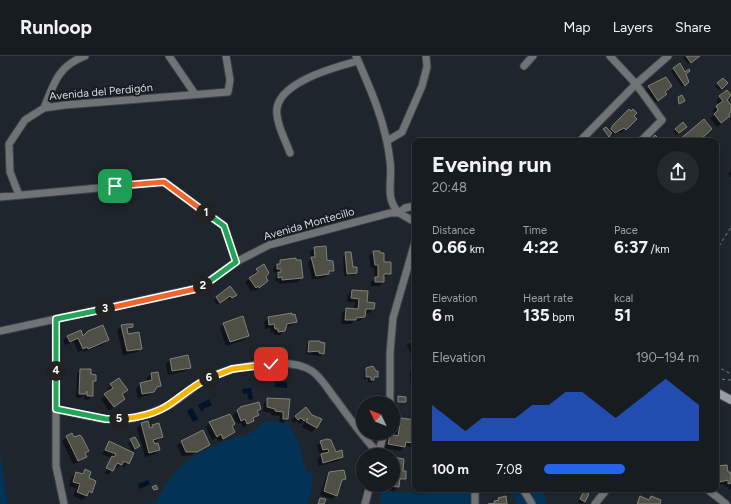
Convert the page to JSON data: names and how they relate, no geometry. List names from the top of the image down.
{
  "streets": {
    "street": ["Avenida del Perdigón", "Avenida Montecillo"]
  },
  "north": "top left",
  "page": {
    "header": "Runloop",
    "nav": ["Map", "Layers", "Share"],
    "heading": ["Evening run", "20:48"],
    "pins": [
      "1",
      "2",
      "3",
      "4",
      "6",
      "5"
    ],
    "stats": [
      ["Distance", "0.66 km"],
      ["Time", "4:22"],
      ["Pace", "6:37 /km"],
      ["Elevation", "6 m"],
      ["Heart rate", "135 bpm"],
      ["kcal", "51"]
    ],
    "chart": ["Elevation", "190–194 m"],
    "list": [
      {
        "name": "100 m",
        "note": "7:08"
      }
    ]
  }
}
